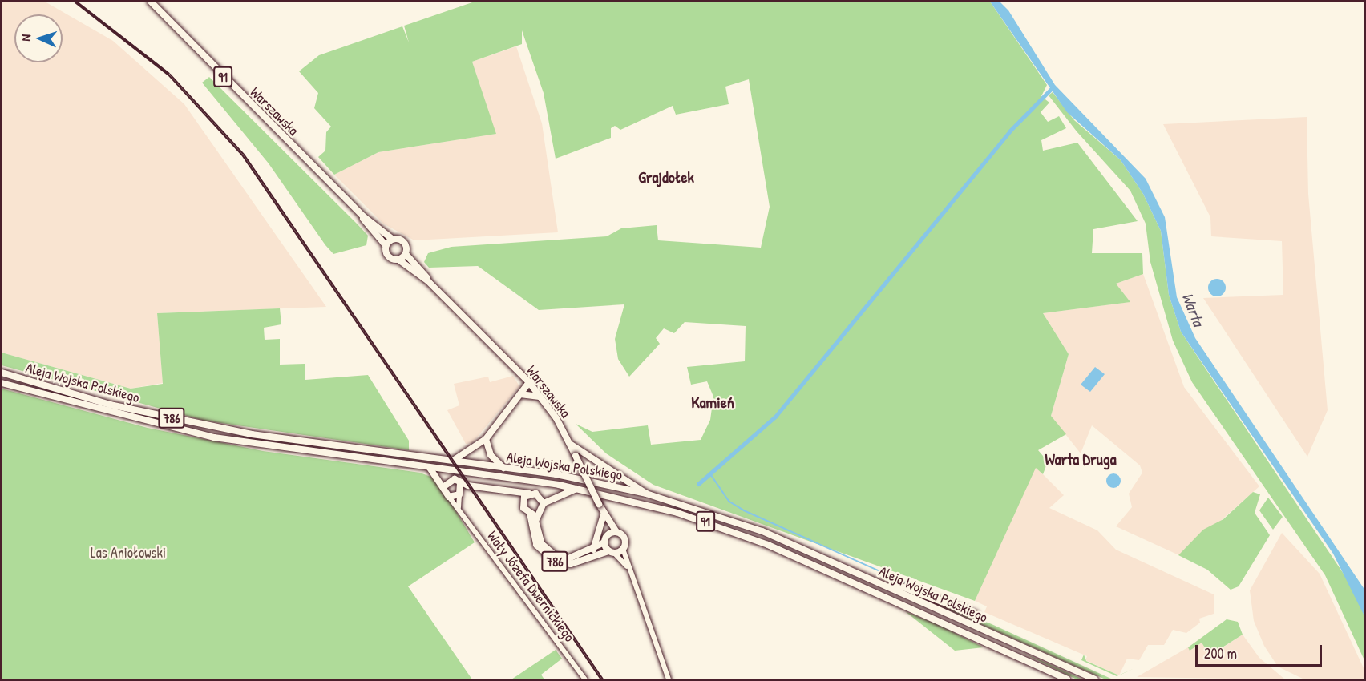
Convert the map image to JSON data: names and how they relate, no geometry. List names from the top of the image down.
{
  "streets": {
    "main road": [
      "91",
      "Warszawska",
      "Aleja Wojska Polskiego",
      "786"
    ],
    "street": ["Wały Józefa Dwernickiego"]
  },
  "crossings": [
    ["91", "Warszawska"],
    ["91", "786"],
    ["Warszawska", "786"]
  ],
  "districts": ["Grajdołek", "Kamień", "Warta Druga"],
  "water": ["Warta"],
  "parks": ["Las Aniołowski"],
  "scale_bar": "200 m",
  "north": "left"
}
